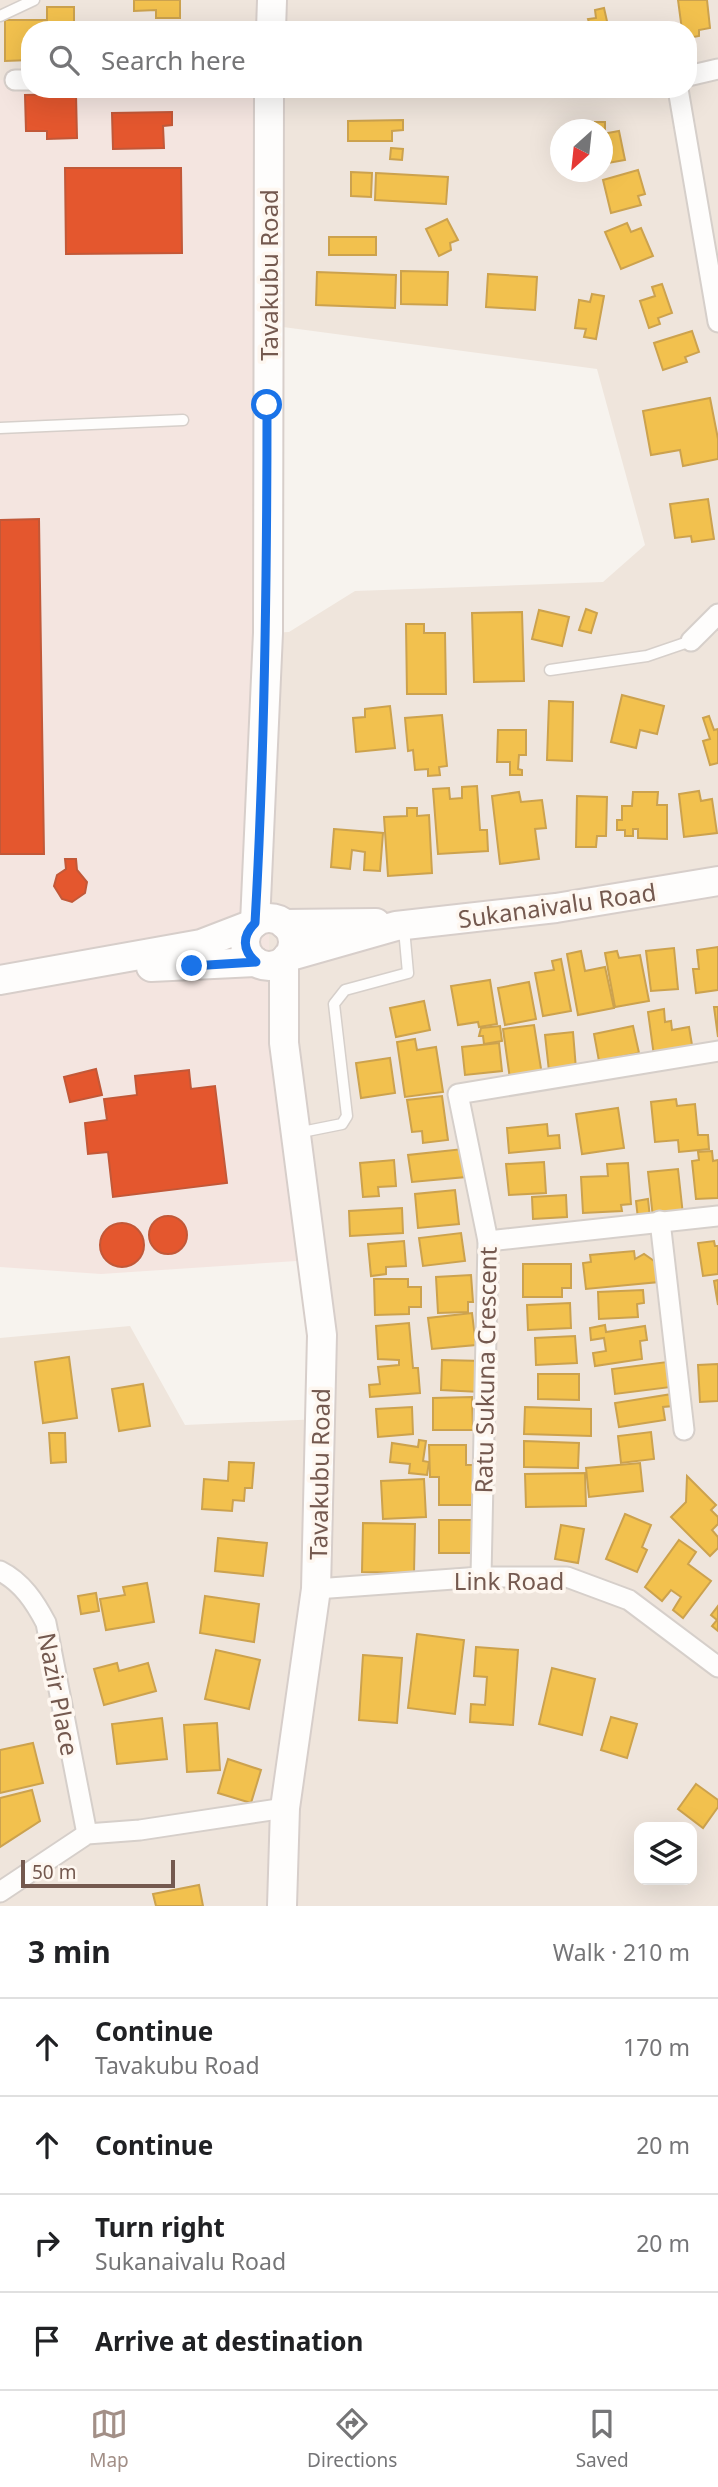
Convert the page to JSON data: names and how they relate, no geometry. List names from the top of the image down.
{
  "streets": {
    "main road": ["Tavakubu Road", "Sukanaivalu Road"],
    "street": ["Ratu Sukuna Crescent", "Link Road", "Nazir Place"]
  },
  "crossings": [
    ["Tavakubu Road", "Sukanaivalu Road"],
    ["Tavakubu Road", "Link Road"],
    ["Ratu Sukuna Crescent", "Link Road"]
  ],
  "scale_bar": "50 m",
  "north": "bottom left",
  "page": {
    "search": "Search here",
    "scale": "50 m",
    "heading": ["3 min", "Walk · 210 m"],
    "list": [
      ["Continue", "Tavakubu Road", "170 m"],
      ["Continue", "20 m"],
      ["Turn right", "Sukanaivalu Road", "20 m"],
      "Arrive at destination"
    ],
    "nav": ["Map", "Directions", "Saved"]
  }
}
